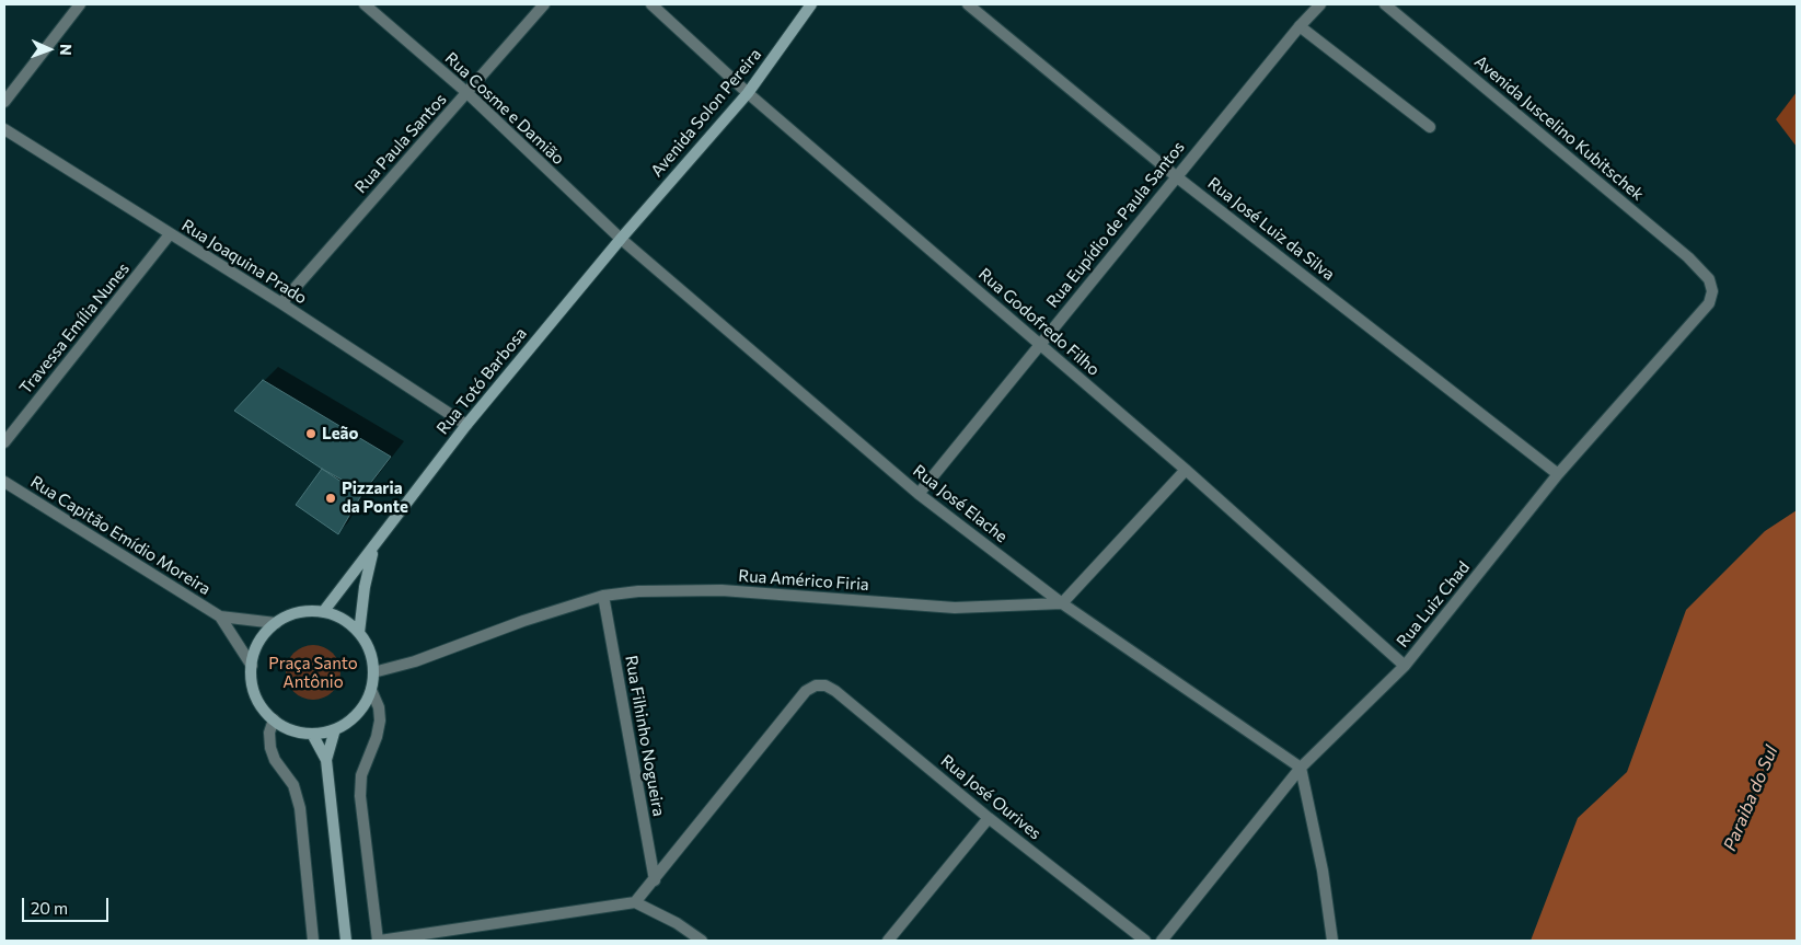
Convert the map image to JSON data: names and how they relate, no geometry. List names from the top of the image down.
{
  "streets": {
    "main road": ["Avenida Solon Pereira", "Rua Totó Barbosa"],
    "street": [
      "Rua Cosme e Damião",
      "Avenida Juscelino Kubitschek",
      "Rua Paula Santos",
      "Rua Eupídio de Paula Santos",
      "Rua José Luiz da Silva",
      "Rua Joaquina Prado",
      "Rua Godofredo Filho",
      "Travessa Emília Nunes",
      "Rua José Elache",
      "Rua Capitão Emídio Moreira",
      "Rua Américo Firia",
      "Rua Luiz Chad",
      "Rua Filhinho Nogueira",
      "Rua José Ourives"
    ]
  },
  "crossings": [
    ["Rua Cosme e Damião", "Avenida Solon Pereira"],
    ["Rua Cosme e Damião", "Rua Paula Santos"],
    ["Rua Cosme e Damião", "Rua Totó Barbosa"],
    ["Rua Cosme e Damião", "Rua José Elache"],
    ["Avenida Solon Pereira", "Rua Godofredo Filho"],
    ["Avenida Solon Pereira", "Rua Totó Barbosa"],
    ["Avenida Solon Pereira", "Rua José Elache"],
    ["Avenida Juscelino Kubitschek", "Rua Luiz Chad"],
    ["Rua Paula Santos", "Rua Joaquina Prado"],
    ["Rua Eupídio de Paula Santos", "Rua José Luiz da Silva"],
    ["Rua Eupídio de Paula Santos", "Rua Godofredo Filho"],
    ["Rua Eupídio de Paula Santos", "Rua José Elache"],
    ["Rua José Luiz da Silva", "Rua Luiz Chad"],
    ["Rua Joaquina Prado", "Travessa Emília Nunes"],
    ["Rua Joaquina Prado", "Rua Totó Barbosa"],
    ["Rua Godofredo Filho", "Rua Luiz Chad"],
    ["Rua Totó Barbosa", "Rua José Elache"],
    ["Rua Totó Barbosa", "Rua Capitão Emídio Moreira"],
    ["Rua Totó Barbosa", "Rua Américo Firia"],
    ["Rua José Elache", "Rua Américo Firia"],
    ["Rua José Elache", "Rua Luiz Chad"],
    ["Rua Capitão Emídio Moreira", "Rua Américo Firia"],
    ["Rua Américo Firia", "Rua Filhinho Nogueira"],
    ["Rua Filhinho Nogueira", "Rua José Ourives"]
  ],
  "water": ["Paraiba do Sul"],
  "parks": ["Praça Santo Antônio"],
  "places": ["Leão", "Pizzaria da Ponte"],
  "scale_bar": "20 m",
  "north": "right"
}
